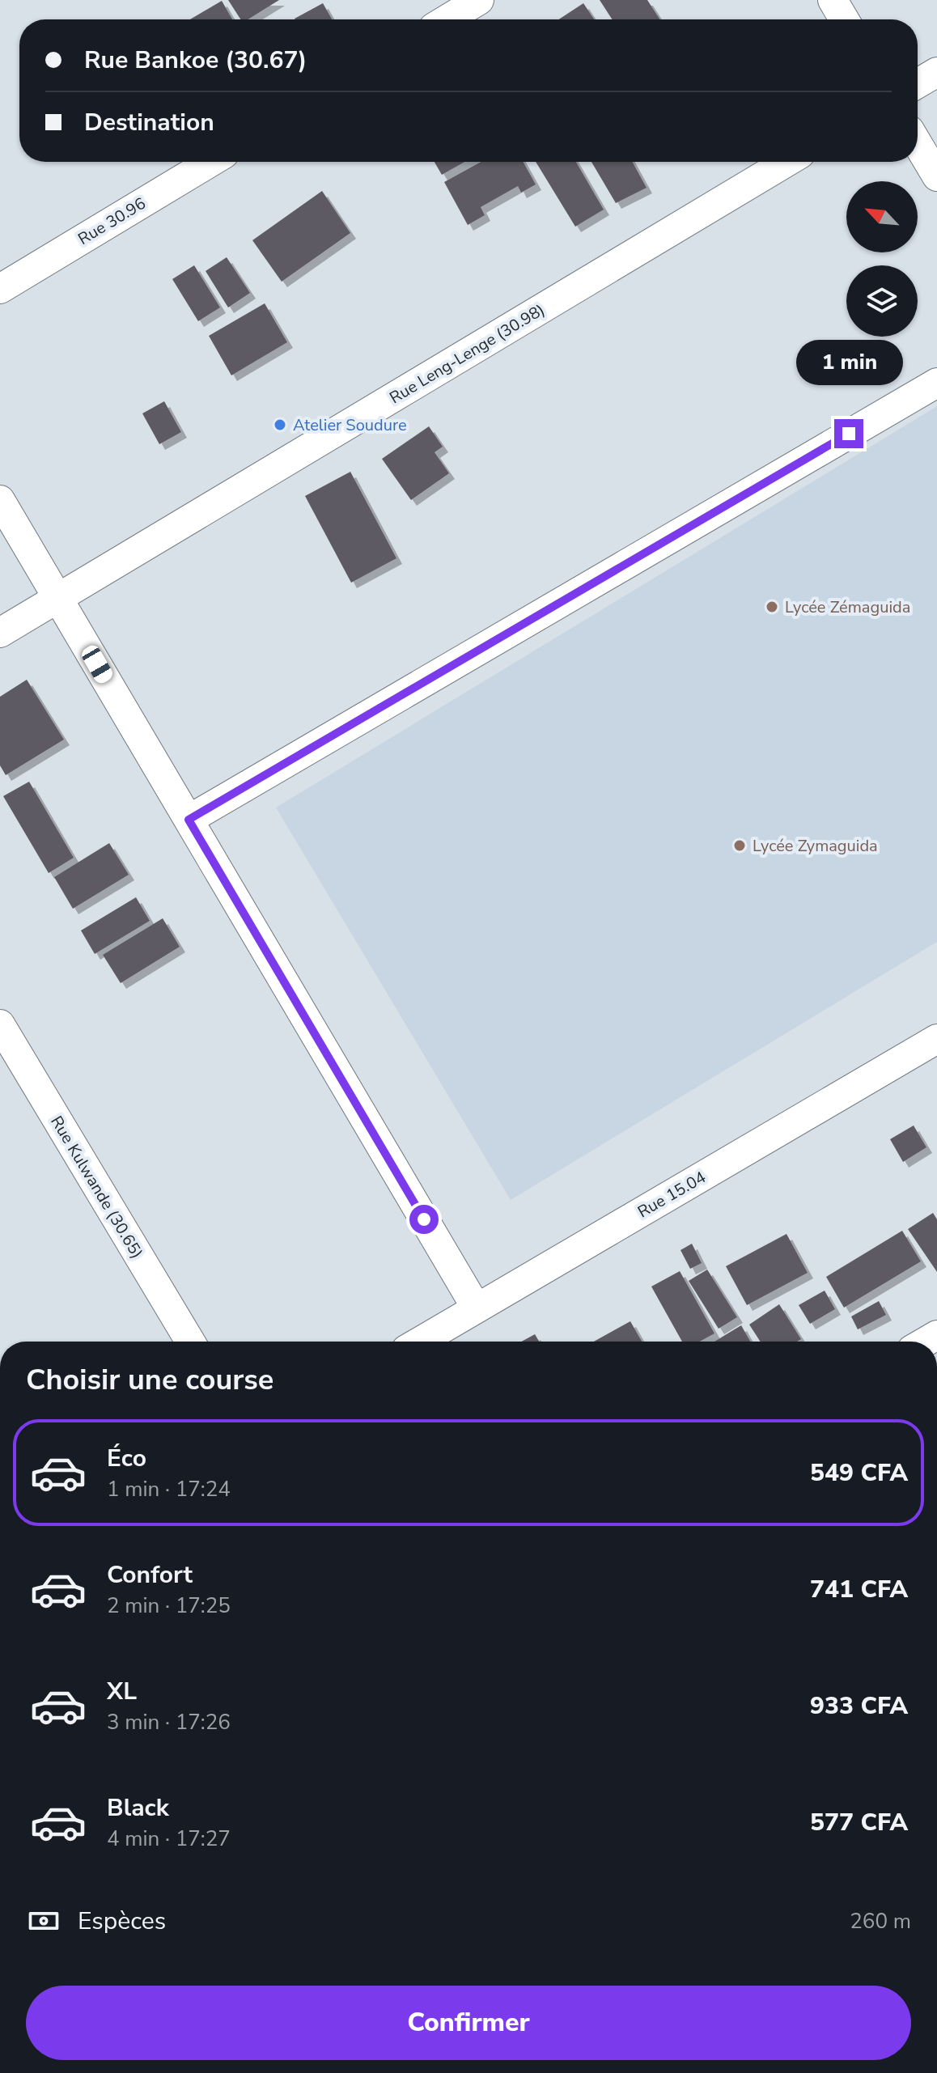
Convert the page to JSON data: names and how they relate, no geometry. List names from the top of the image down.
{
  "streets": {
    "street": [
      "Rue 30.96",
      "Rue Leng-Lenge (30.98)",
      "Rue Kulwande (30.65)",
      "Rue 15.04"
    ]
  },
  "places": ["Atelier Soudure", "Lycée Zémaguida", "Lycée Zymaguida"],
  "north": "top left",
  "page": {
    "banner": ["Rue Bankoe (30.67)", "Destination"],
    "bubble": "1 min",
    "heading": "Choisir une course",
    "list": [
      {
        "name": "Éco",
        "note": "1 min · 17:24",
        "value": "549 CFA"
      },
      {
        "name": "Confort",
        "note": "2 min · 17:25",
        "value": "741 CFA"
      },
      {
        "name": "XL",
        "note": "3 min · 17:26",
        "value": "933 CFA"
      },
      {
        "name": "Black",
        "note": "4 min · 17:27",
        "value": "577 CFA"
      }
    ],
    "pay": ["Espèces", "260 m"],
    "buttons": "Confirmer"
  }
}
